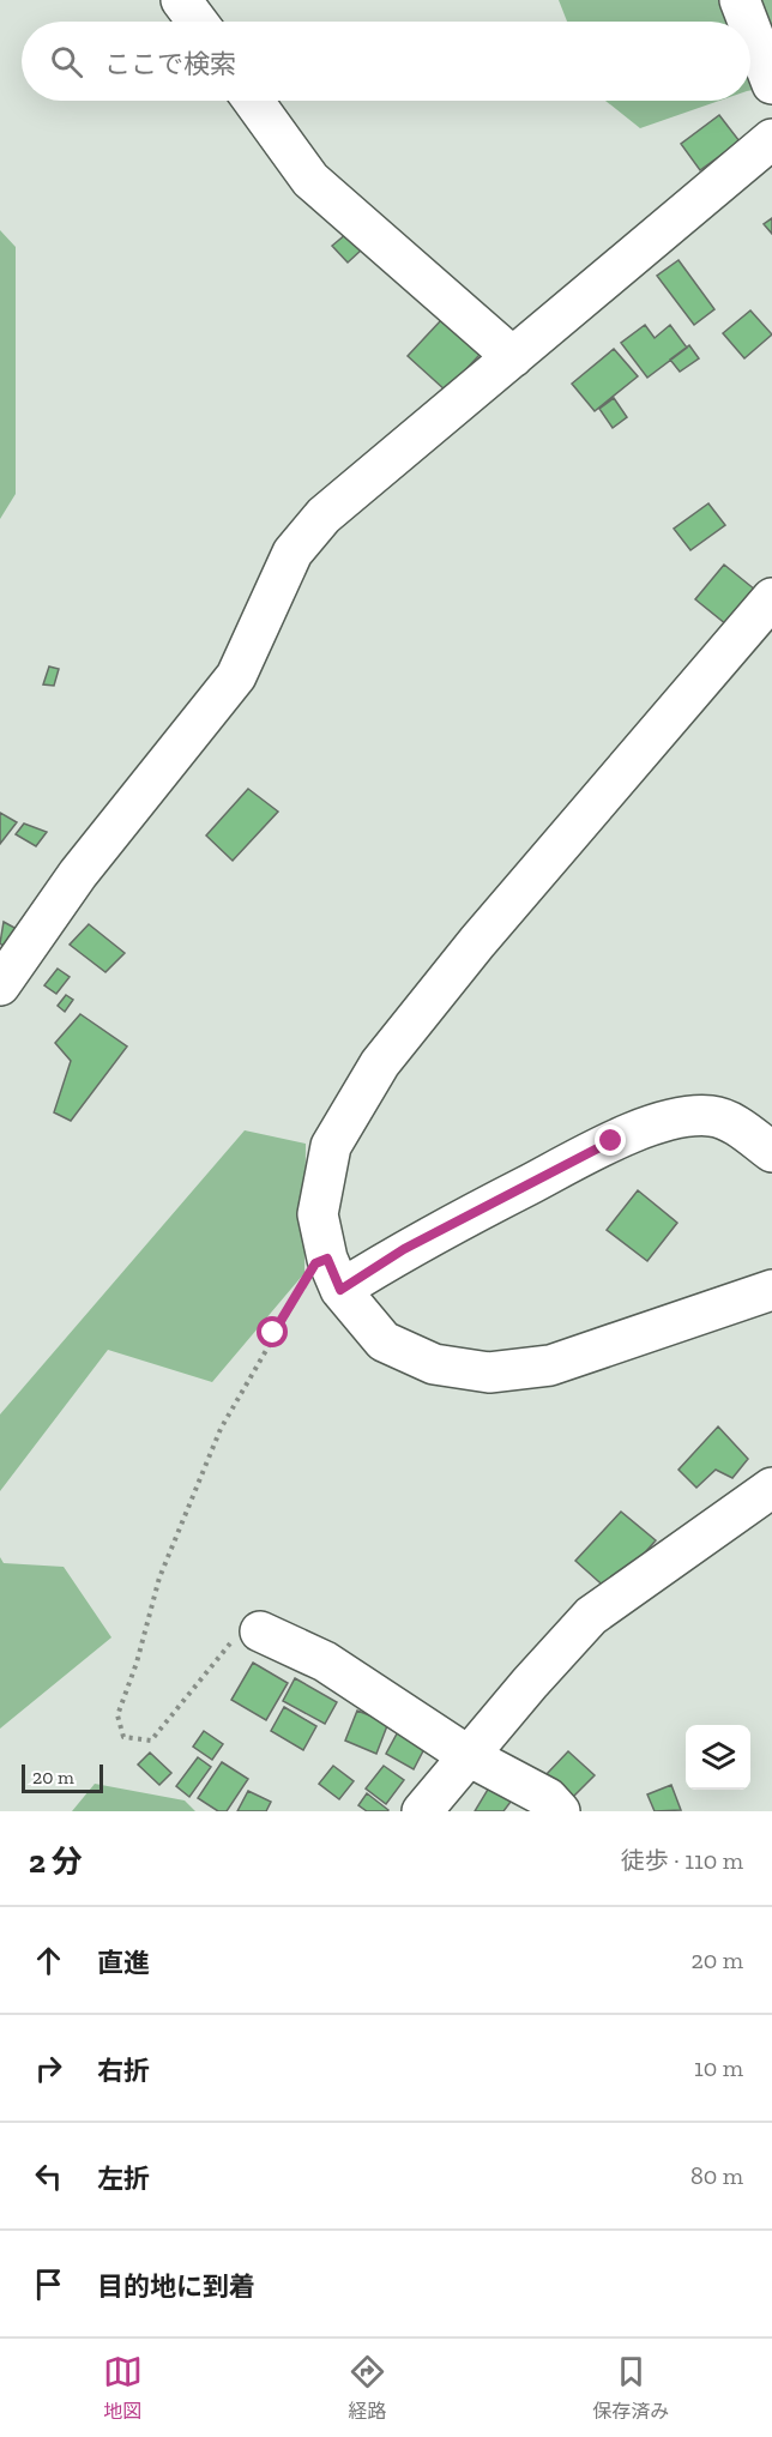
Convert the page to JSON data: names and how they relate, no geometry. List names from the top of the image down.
{
  "scale_bar": "20 m",
  "page": {
    "search": "ここで検索",
    "scale": "20 m",
    "heading": ["2 分", "徒歩 · 110 m"],
    "list": [
      ["直進", "20 m"],
      ["右折", "10 m"],
      ["左折", "80 m"],
      "目的地に到着"
    ],
    "nav": ["地図", "経路", "保存済み"]
  }
}
